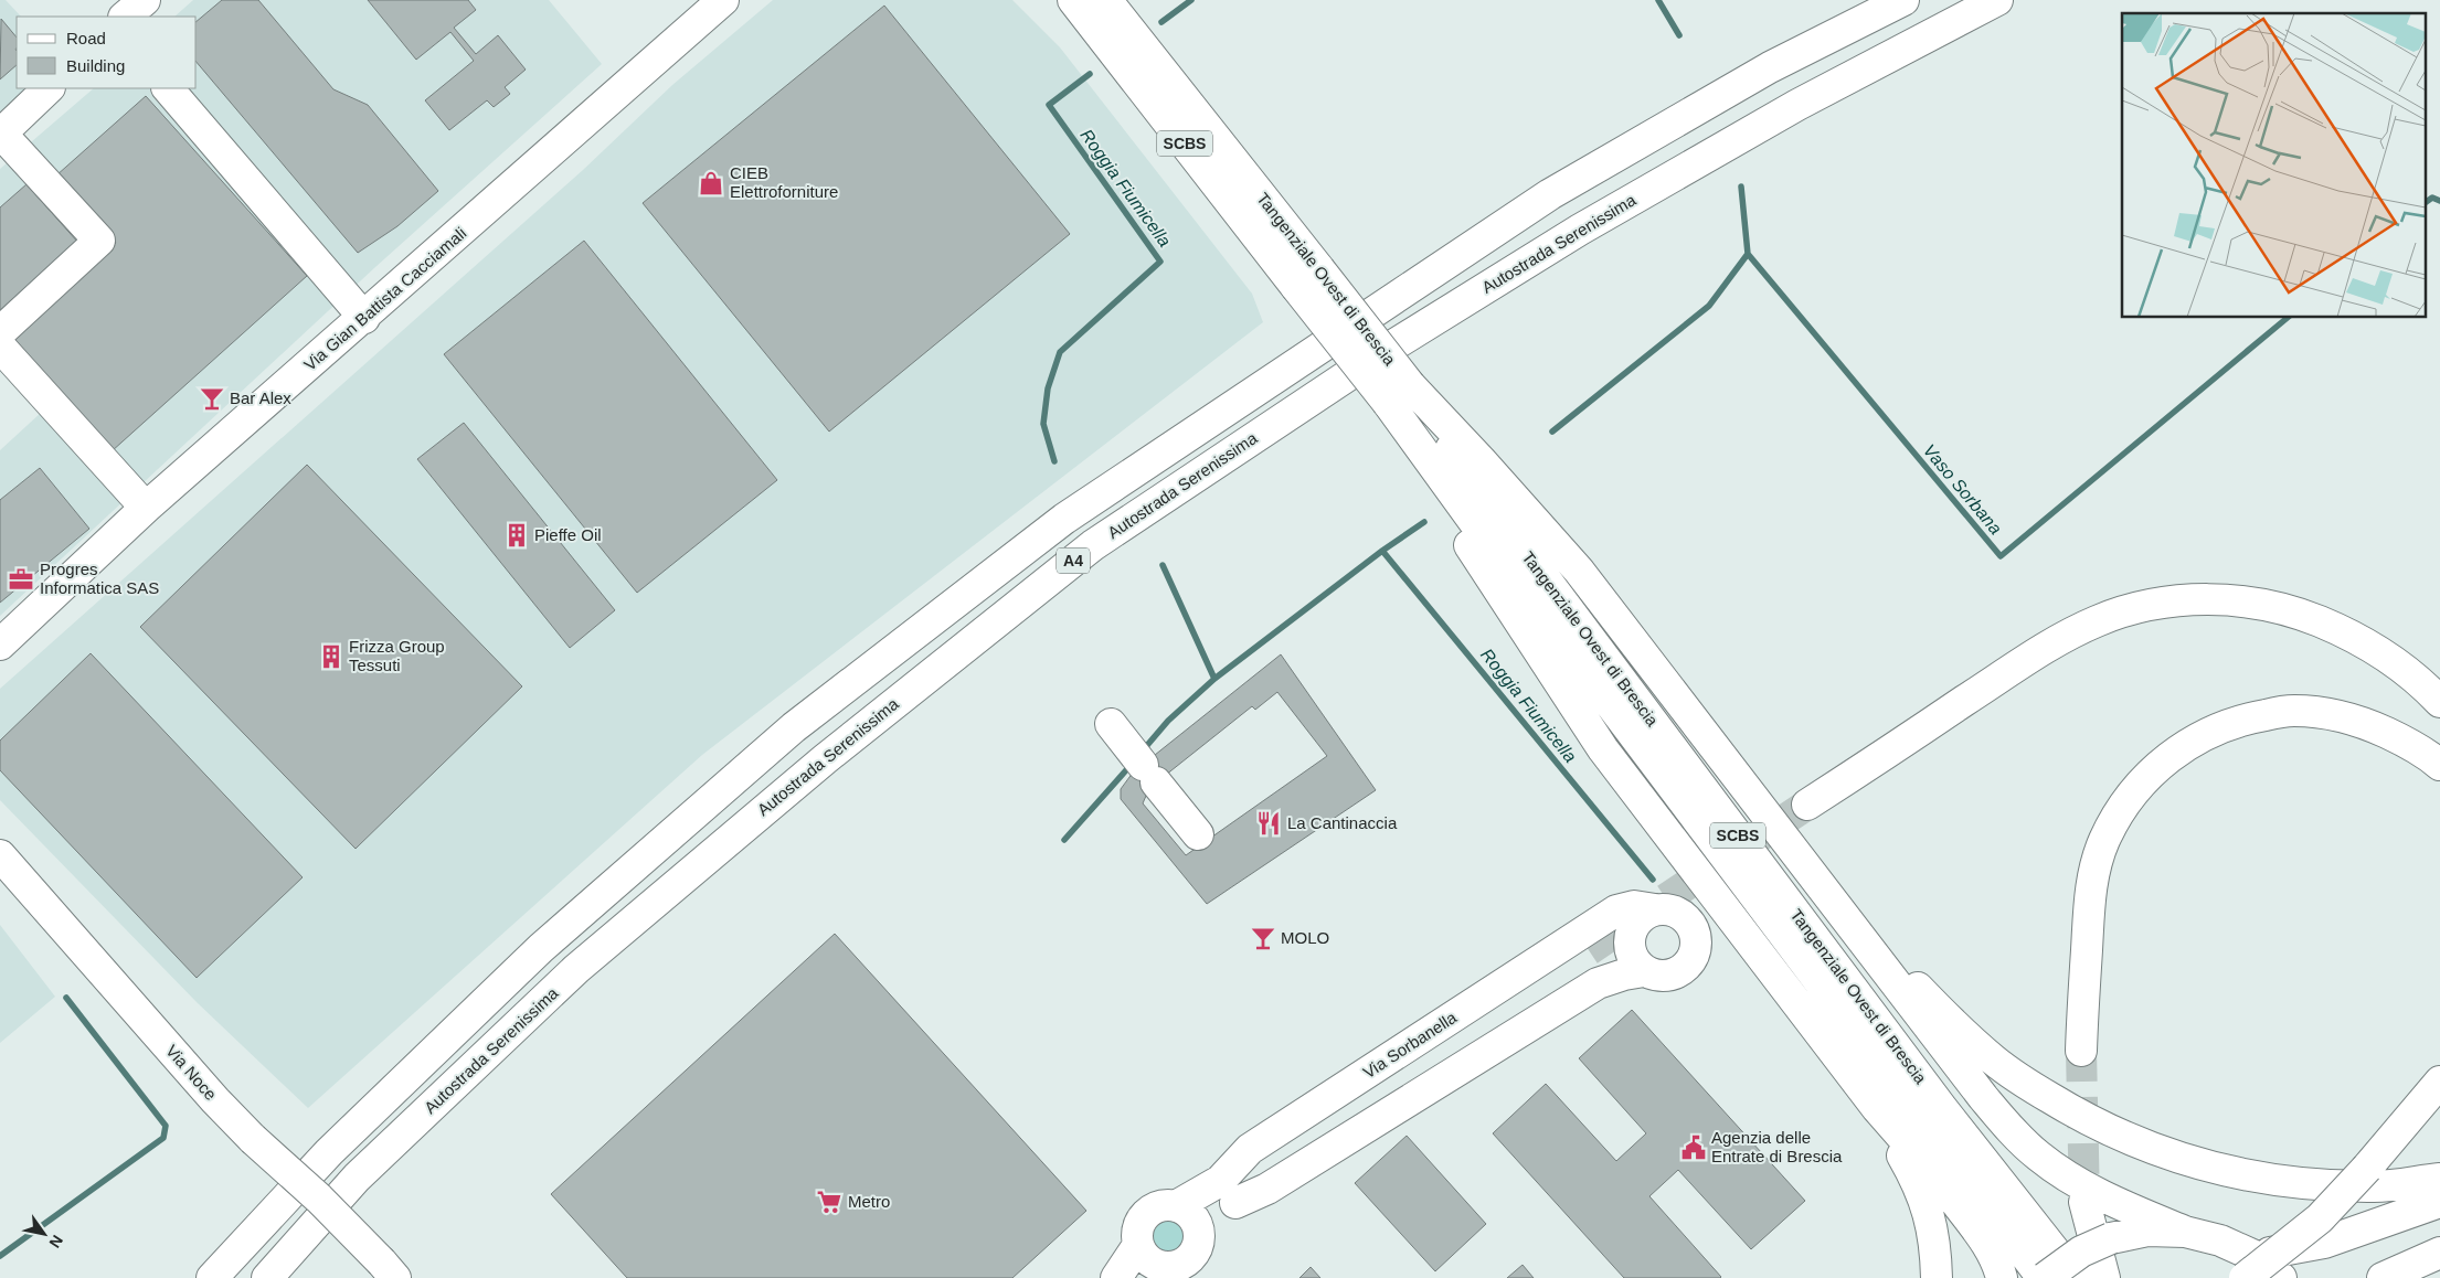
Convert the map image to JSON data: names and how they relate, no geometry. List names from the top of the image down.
{
  "streets": {
    "main road": [
      "SCBS",
      "Autostrada Serenissima",
      "Tangenziale Ovest di Brescia",
      "Via Gian Battista Cacciamali",
      "A4",
      "Via Sorbanella",
      "Via Noce"
    ]
  },
  "water": ["Roggia Fiumicella", "Vaso Sorbana"],
  "places": {
    "shop": ["CIEB Elettroforniture"],
    "bar": ["Bar Alex", "MOLO"],
    "building": ["Pieffe Oil", "Frizza Group Tessuti"],
    "office": ["Progres Informatica SAS"],
    "restaurant": ["La Cantinaccia"],
    "public building": ["Agenzia delle Entrate di Brescia"],
    "supermarket": ["Metro"]
  },
  "legend": ["Road", "Building"],
  "north": "bottom right"
}
